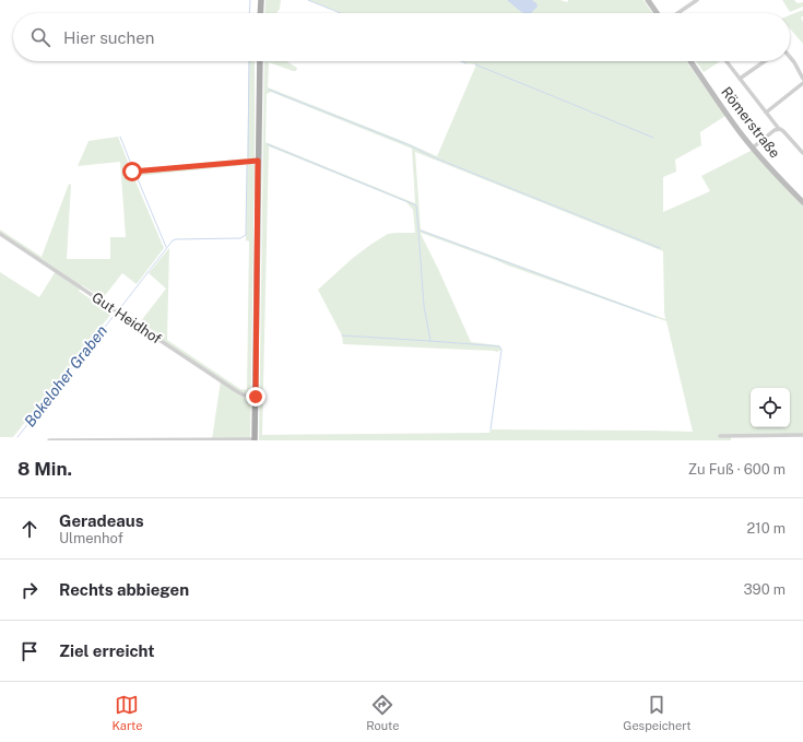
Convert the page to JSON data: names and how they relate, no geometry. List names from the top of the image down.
{
  "streets": {
    "street": ["Römerstraße", "Gut Heidhof"]
  },
  "water": ["Bokeloher Graben"],
  "page": {
    "search": "Hier suchen",
    "heading": ["8 Min.", "Zu Fuß · 600 m"],
    "list": [
      ["Geradeaus", "Ulmenhof", "210 m"],
      ["Rechts abbiegen", "390 m"],
      "Ziel erreicht"
    ],
    "nav": ["Karte", "Route", "Gespeichert"]
  }
}
